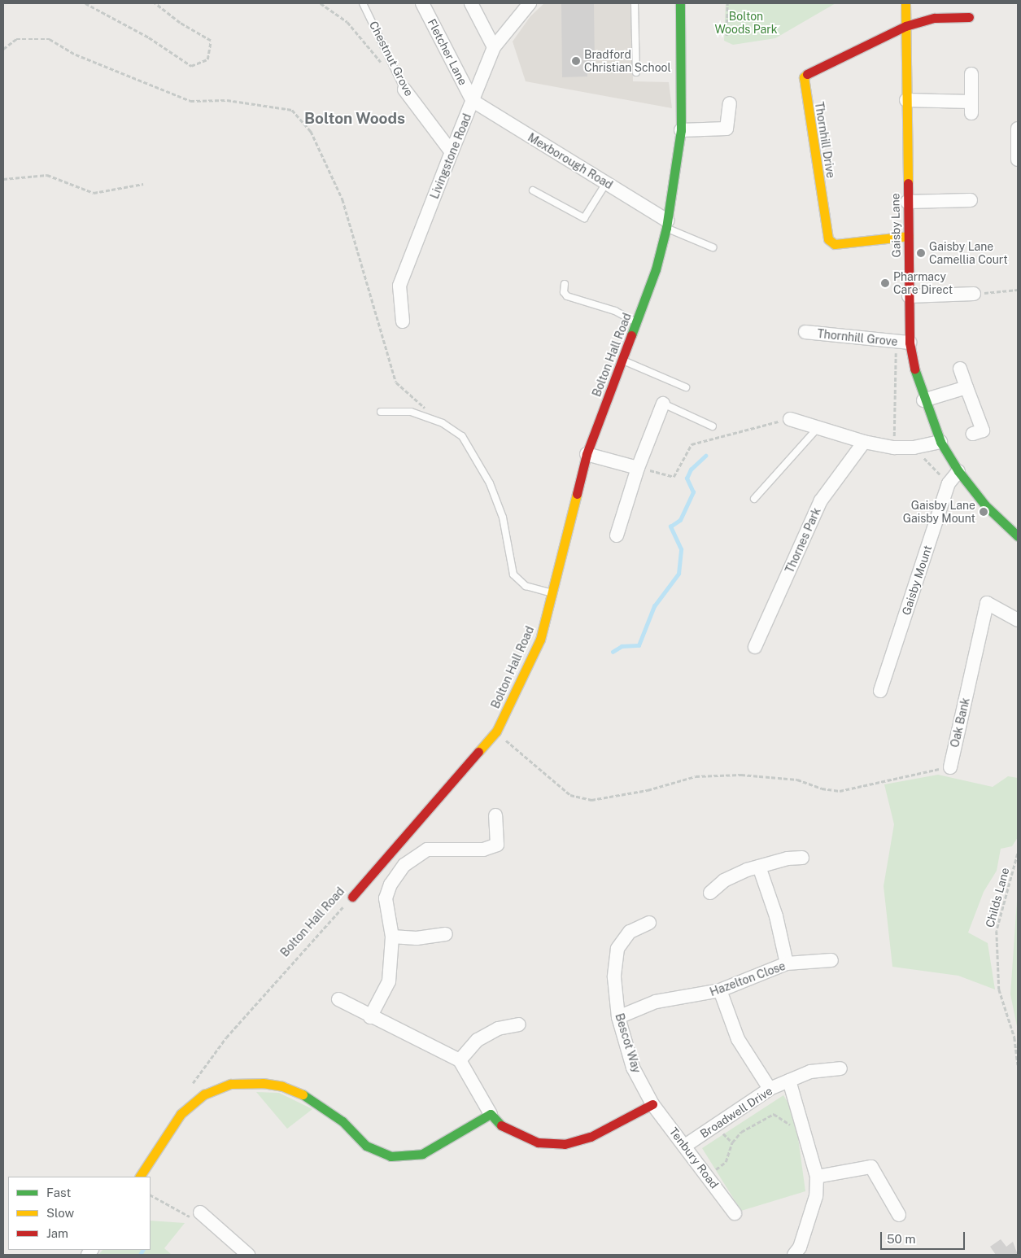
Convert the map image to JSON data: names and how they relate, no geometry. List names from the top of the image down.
{
  "streets": {
    "street": [
      "Fletcher Lane",
      "Chestnut Grove",
      "Thornhill Drive",
      "Livingstone Road",
      "Mexborough Road",
      "Gaisby Lane",
      "Thornhill Grove",
      "Bolton Hall Road",
      "Thornes Park",
      "Gaisby Mount",
      "Oak Bank",
      "Hazelton Close",
      "Bescot Way",
      "Broadwell Drive",
      "Tenbury Road"
    ],
    "path": ["Childs Lane"]
  },
  "crossings": [
    ["Fletcher Lane", "Livingstone Road"],
    ["Fletcher Lane", "Mexborough Road"],
    ["Chestnut Grove", "Livingstone Road"],
    ["Thornhill Drive", "Gaisby Lane"],
    ["Livingstone Road", "Mexborough Road"],
    ["Mexborough Road", "Bolton Hall Road"],
    ["Gaisby Lane", "Thornhill Grove"],
    ["Gaisby Lane", "Gaisby Mount"],
    ["Hazelton Close", "Bescot Way"],
    ["Bescot Way", "Tenbury Road"],
    ["Broadwell Drive", "Tenbury Road"]
  ],
  "districts": ["Bolton Woods"],
  "parks": ["Bolton Woods Park"],
  "places": [
    "Bradford Christian School",
    "Gaisby Lane Camellia Court",
    "Pharmacy Care Direct",
    "Gaisby Lane Gaisby Mount"
  ],
  "legend": ["Fast", "Slow", "Jam"],
  "scale_bar": "50 m"
}
